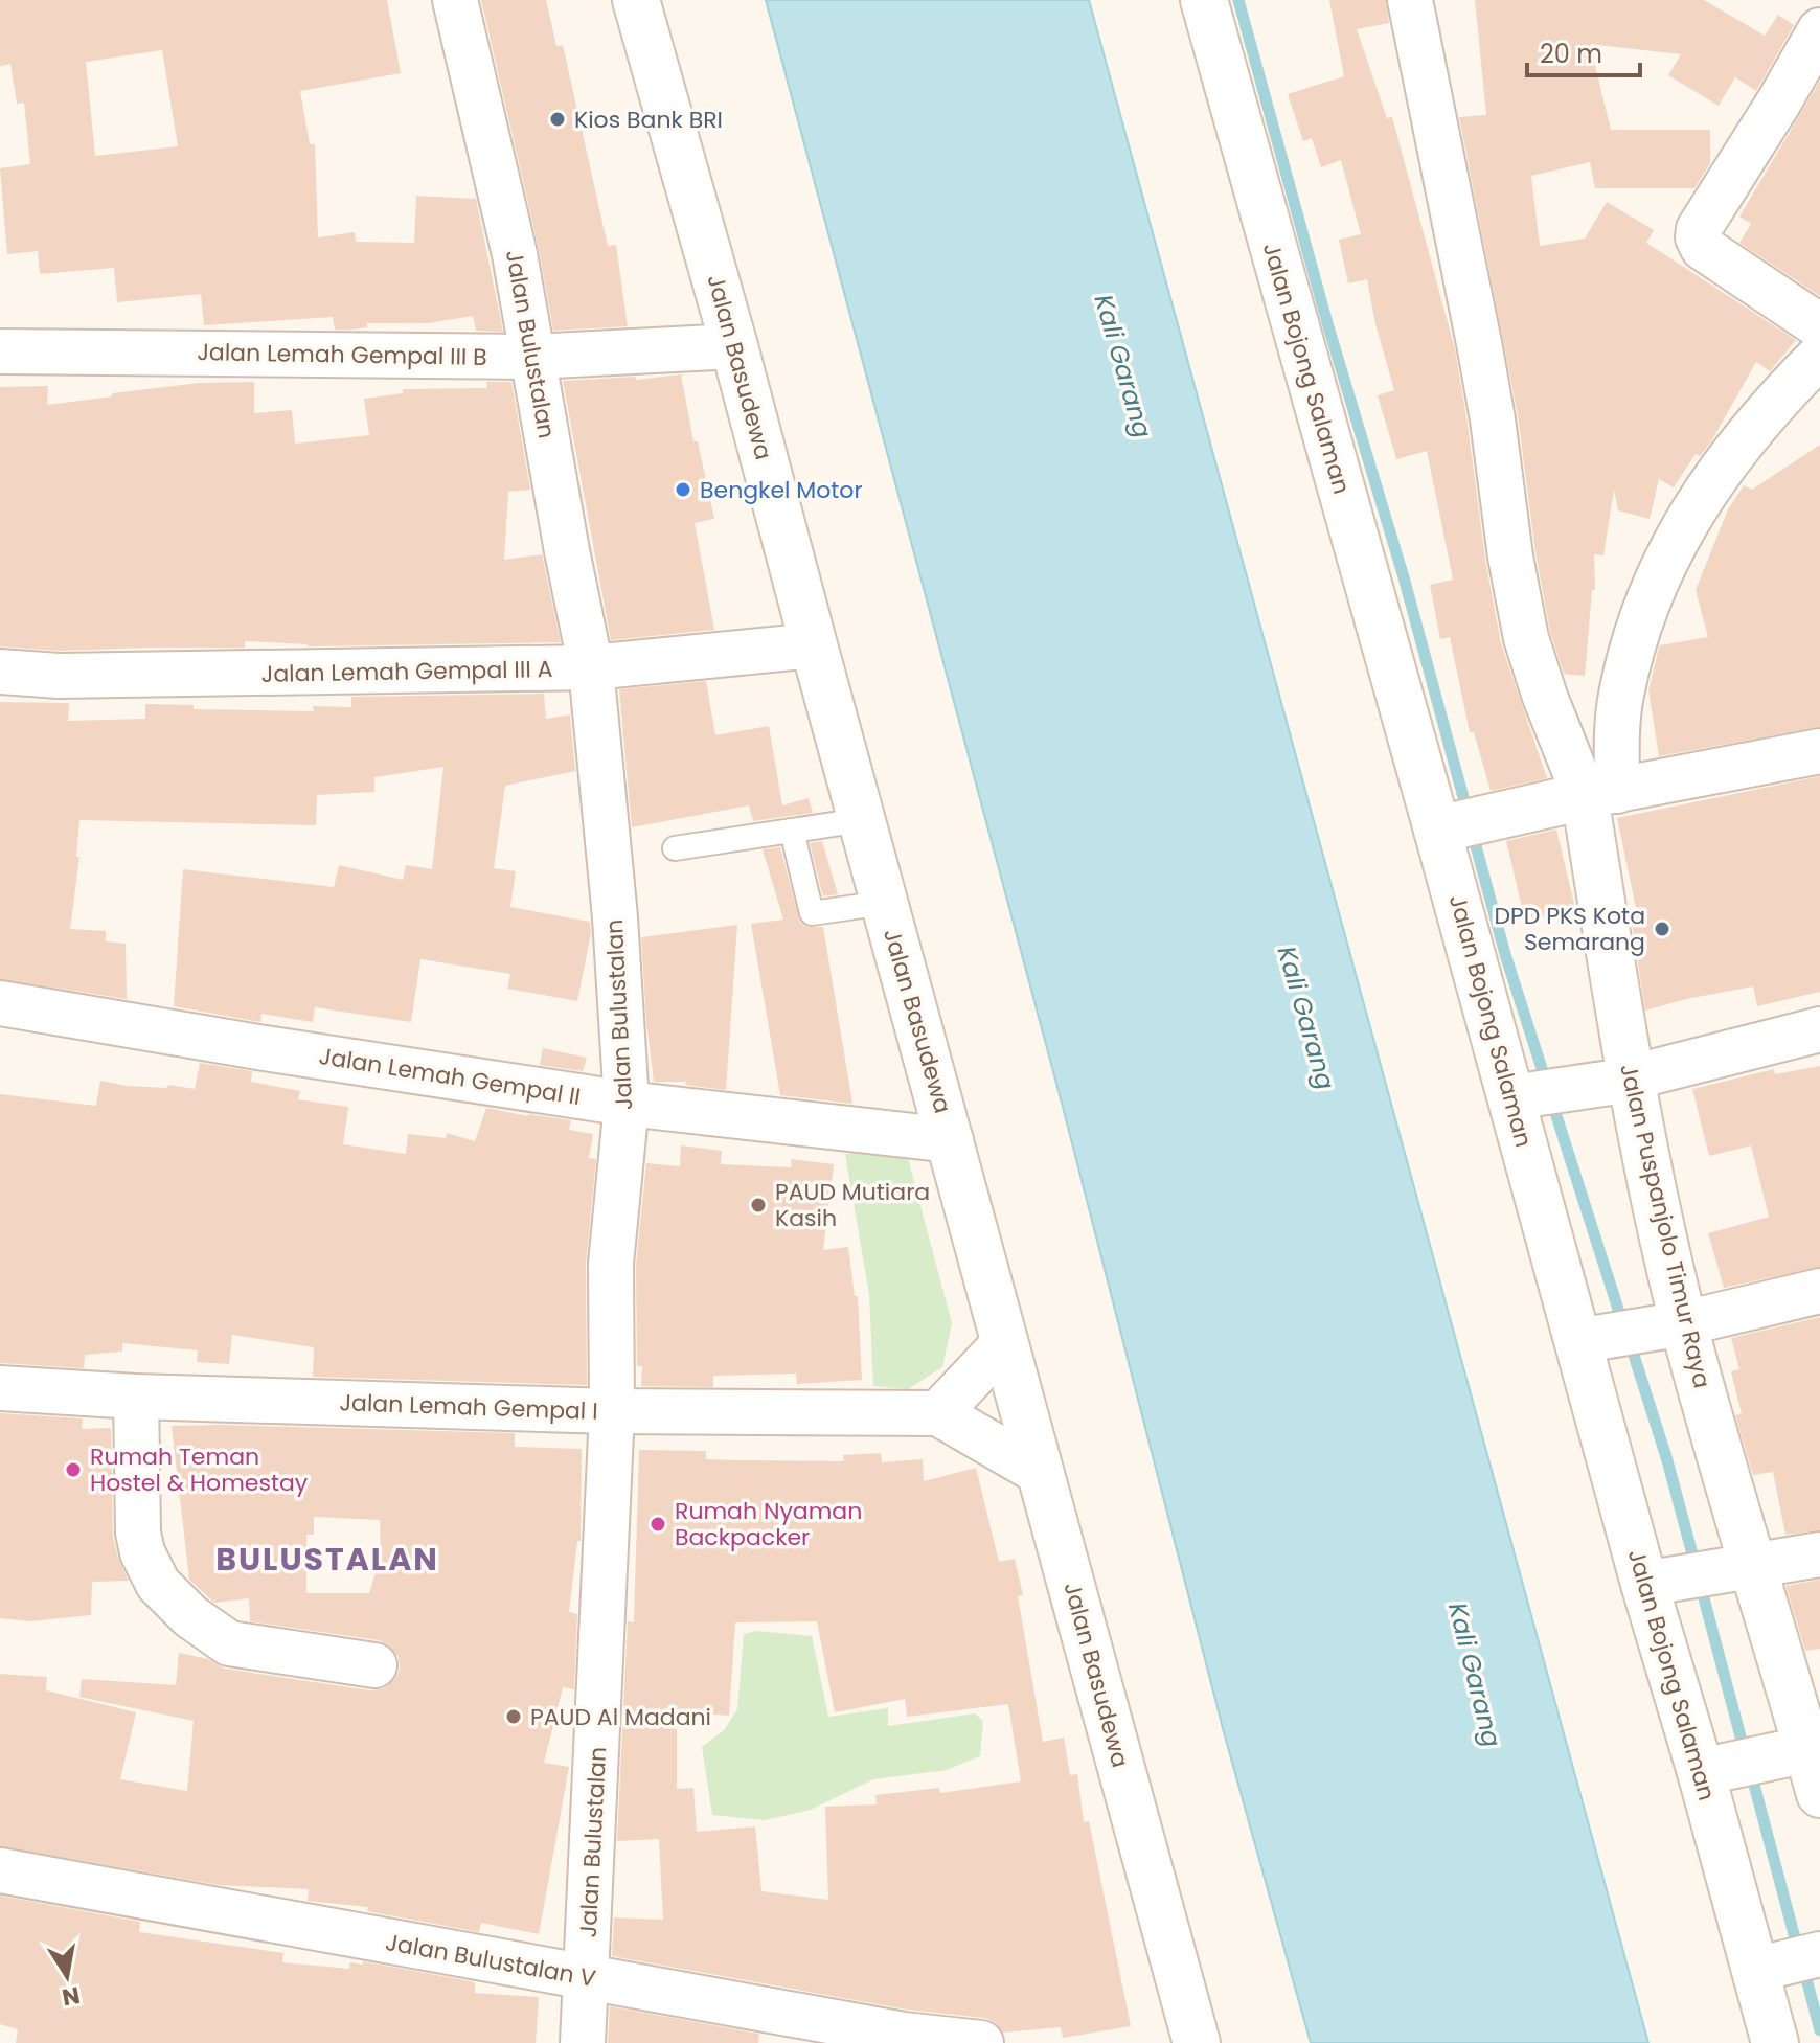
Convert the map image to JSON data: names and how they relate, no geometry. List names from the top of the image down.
{
  "streets": {
    "street": [
      "Jalan Bulustalan",
      "Jalan Lemah Gempal III B",
      "Jalan Basudewa",
      "Jalan Bojong Salaman",
      "Jalan Lemah Gempal III A",
      "Jalan Lemah Gempal II",
      "Jalan Puspanjolo Timur Raya",
      "Jalan Lemah Gempal I",
      "Jalan Bulustalan V"
    ]
  },
  "crossings": [
    ["Jalan Bulustalan", "Jalan Lemah Gempal III B"],
    ["Jalan Bulustalan", "Jalan Lemah Gempal III A"],
    ["Jalan Bulustalan", "Jalan Lemah Gempal II"],
    ["Jalan Bulustalan", "Jalan Lemah Gempal I"],
    ["Jalan Bulustalan", "Jalan Bulustalan V"],
    ["Jalan Lemah Gempal III B", "Jalan Basudewa"],
    ["Jalan Basudewa", "Jalan Lemah Gempal III A"],
    ["Jalan Basudewa", "Jalan Lemah Gempal II"],
    ["Jalan Basudewa", "Jalan Lemah Gempal I"]
  ],
  "districts": ["BULUSTALAN"],
  "water": ["Kali Garang"],
  "places": [
    "Kios Bank BRI",
    "Bengkel Motor",
    "DPD PKS Kota Semarang",
    "PAUD Mutiara Kasih",
    "Rumah Teman Hostel & Homestay",
    "Rumah Nyaman Backpacker",
    "PAUD Al Madani"
  ],
  "scale_bar": "20 m",
  "north": "bottom"
}
